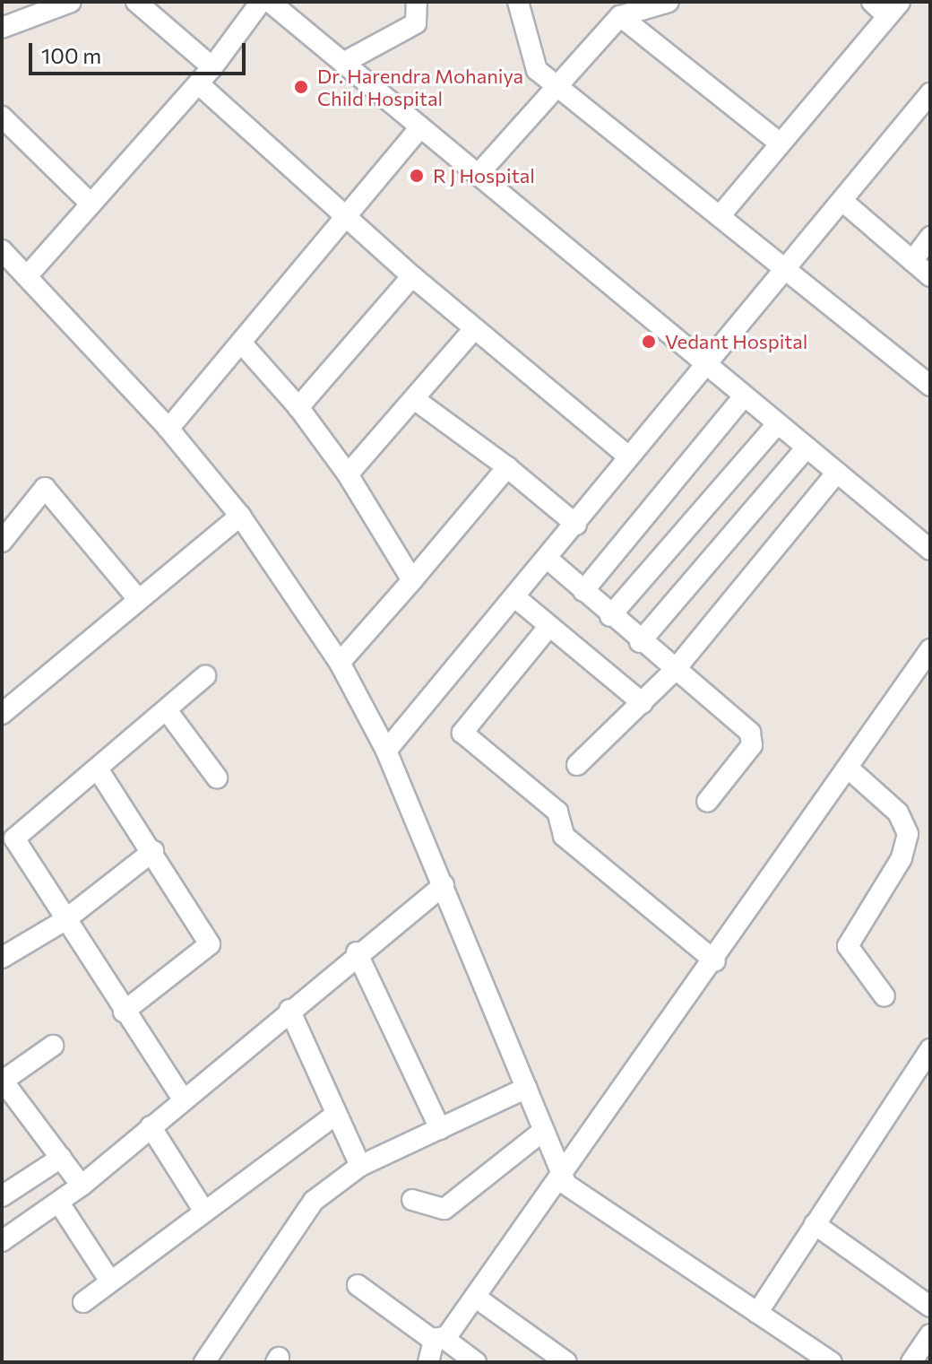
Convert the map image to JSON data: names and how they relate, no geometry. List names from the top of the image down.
{
  "places": ["Dr. Harendra Mohaniya Child Hospital", "R J Hospital", "Vedant Hospital"],
  "scale_bar": "100 m"
}
